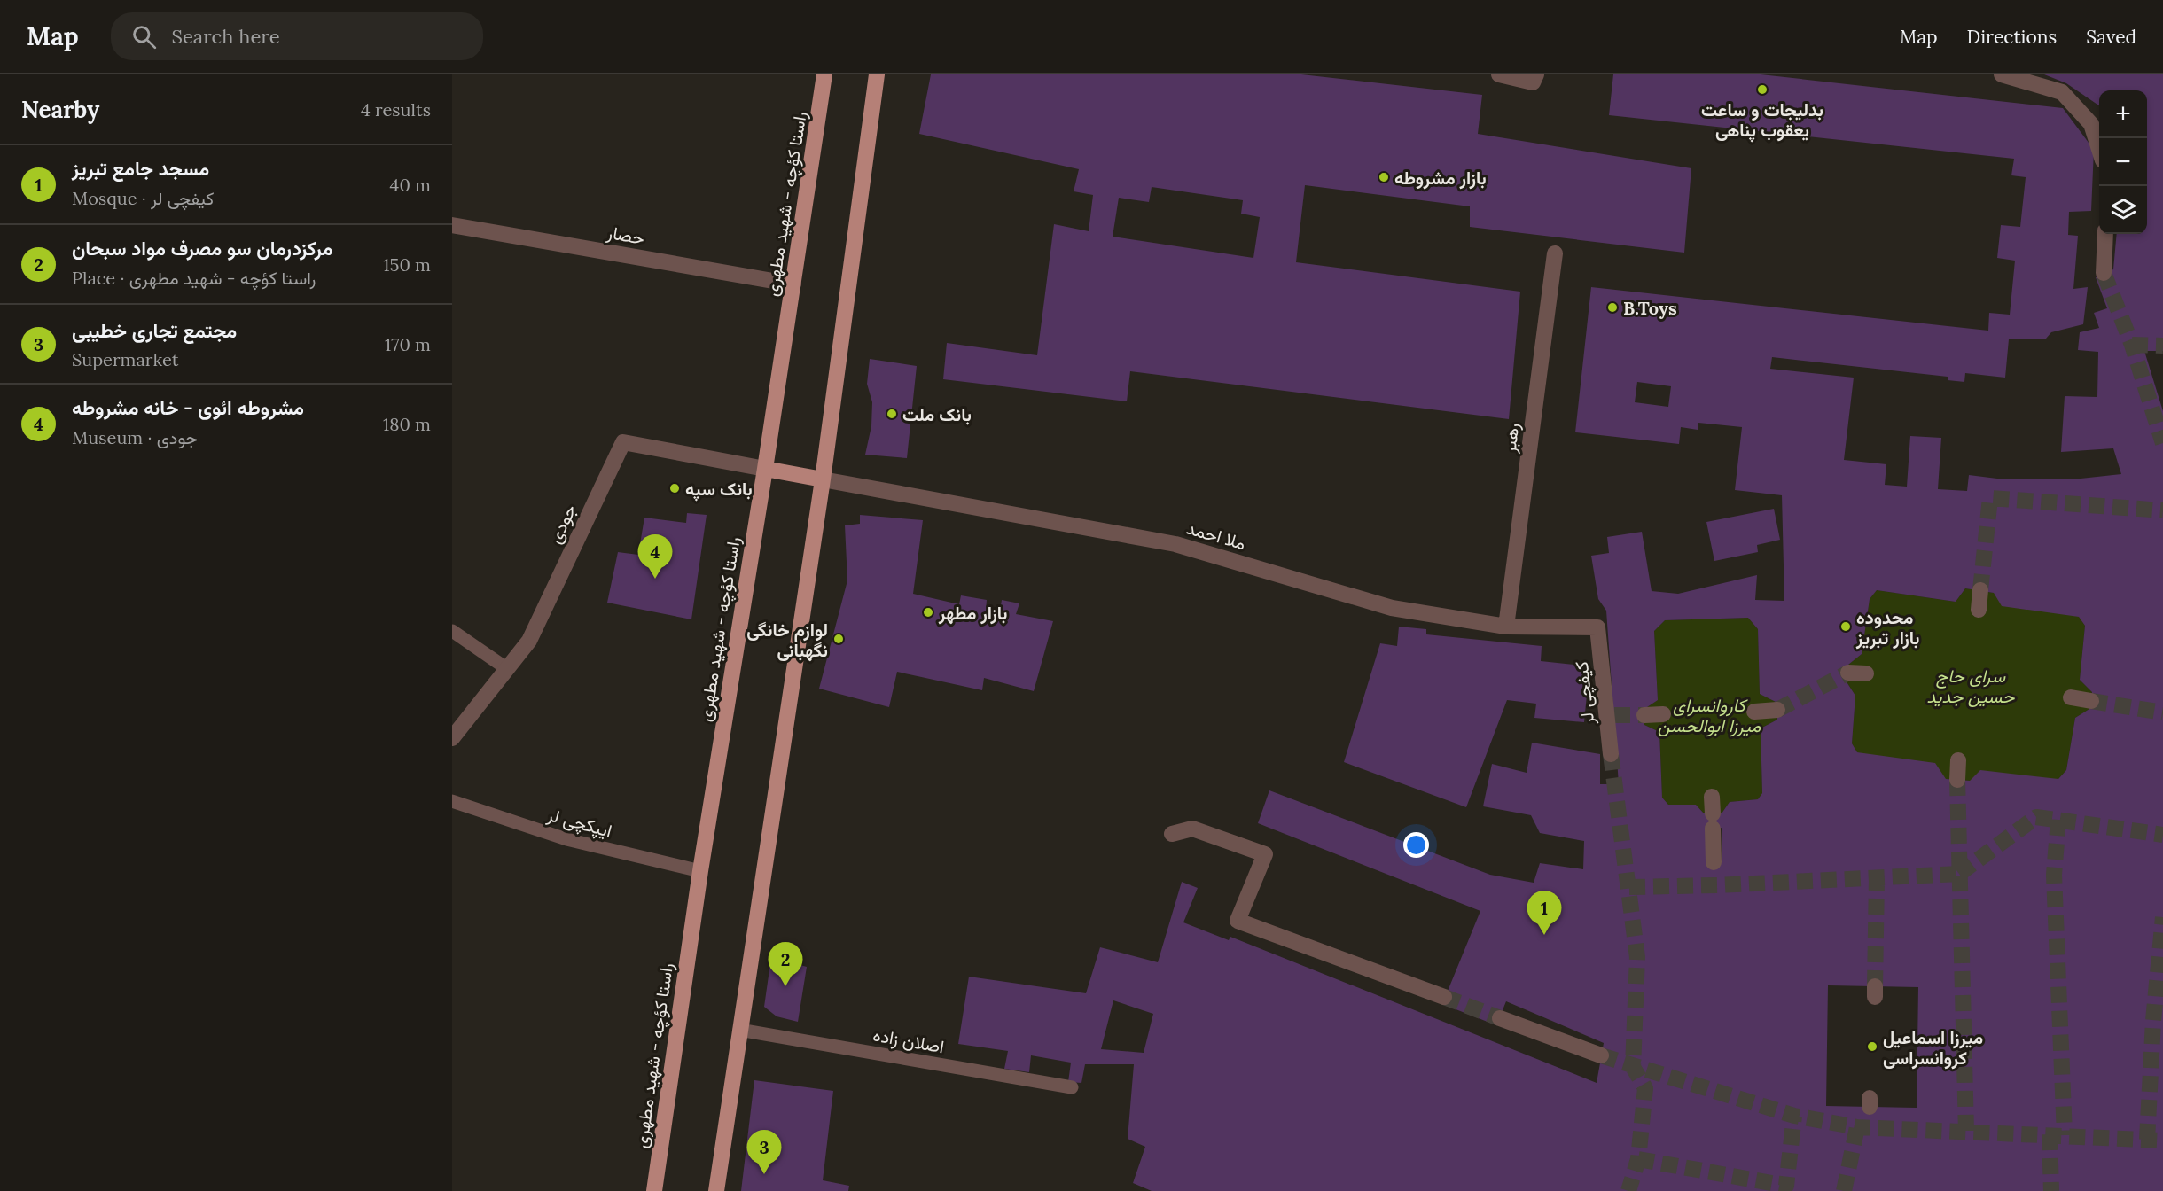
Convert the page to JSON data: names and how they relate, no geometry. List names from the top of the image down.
{
  "streets": {
    "main road": ["راستا کؤچه - شهید مطهری"],
    "street": [
      "حصار",
      "رهبر",
      "جودی",
      "ملا احمد",
      "کیفچی لر"
    ],
    "lane": ["ایپکچی لر", "اصلان زاده"]
  },
  "crossings": [
    ["راستا کؤچه - شهید مطهری", "حصار"],
    ["راستا کؤچه - شهید مطهری", "جودی"],
    ["راستا کؤچه - شهید مطهری", "ایپکچی لر"],
    ["رهبر", "ملا احمد"],
    ["ملا احمد", "کیفچی لر"]
  ],
  "parks": ["سرای حاج حسین جدید", "کاروانسرای میرزا ابوالحسن"],
  "places": [
    "بدلیجات و ساعت یعقوب پناهی",
    "بازار مشروطه",
    "B.Toys",
    "بانک ملت",
    "بانک سپه",
    "بازار مطهر",
    "محدوده بازار تبریز",
    "لوازم خانگی نگهبانی",
    "میرزا اسماعیل کروانسراسی"
  ],
  "page": {
    "header": "Map",
    "search": "Search here",
    "nav": ["Map", "Directions", "Saved"],
    "heading": ["Nearby", "4 results"],
    "map_buttons": ["+", "−"],
    "list": [
      {
        "mark": "1",
        "name": "مسجد جامع تبریز",
        "note": "Mosque · کیفچی لر",
        "value": "40 m"
      },
      {
        "mark": "2",
        "name": "مرکزدرمان سو مصرف مواد سبحان",
        "note": "Place · راستا کؤچه - شهید مطهری",
        "value": "150 m"
      },
      {
        "mark": "3",
        "name": "مجتمع تجاری خطیبی",
        "note": "Supermarket",
        "value": "170 m"
      },
      {
        "mark": "4",
        "name": "مشروطه ائوی - خانه مشروطه",
        "note": "Museum · جودی",
        "value": "180 m"
      }
    ],
    "pins": [
      "4",
      "1",
      "2",
      "3"
    ]
  }
}
